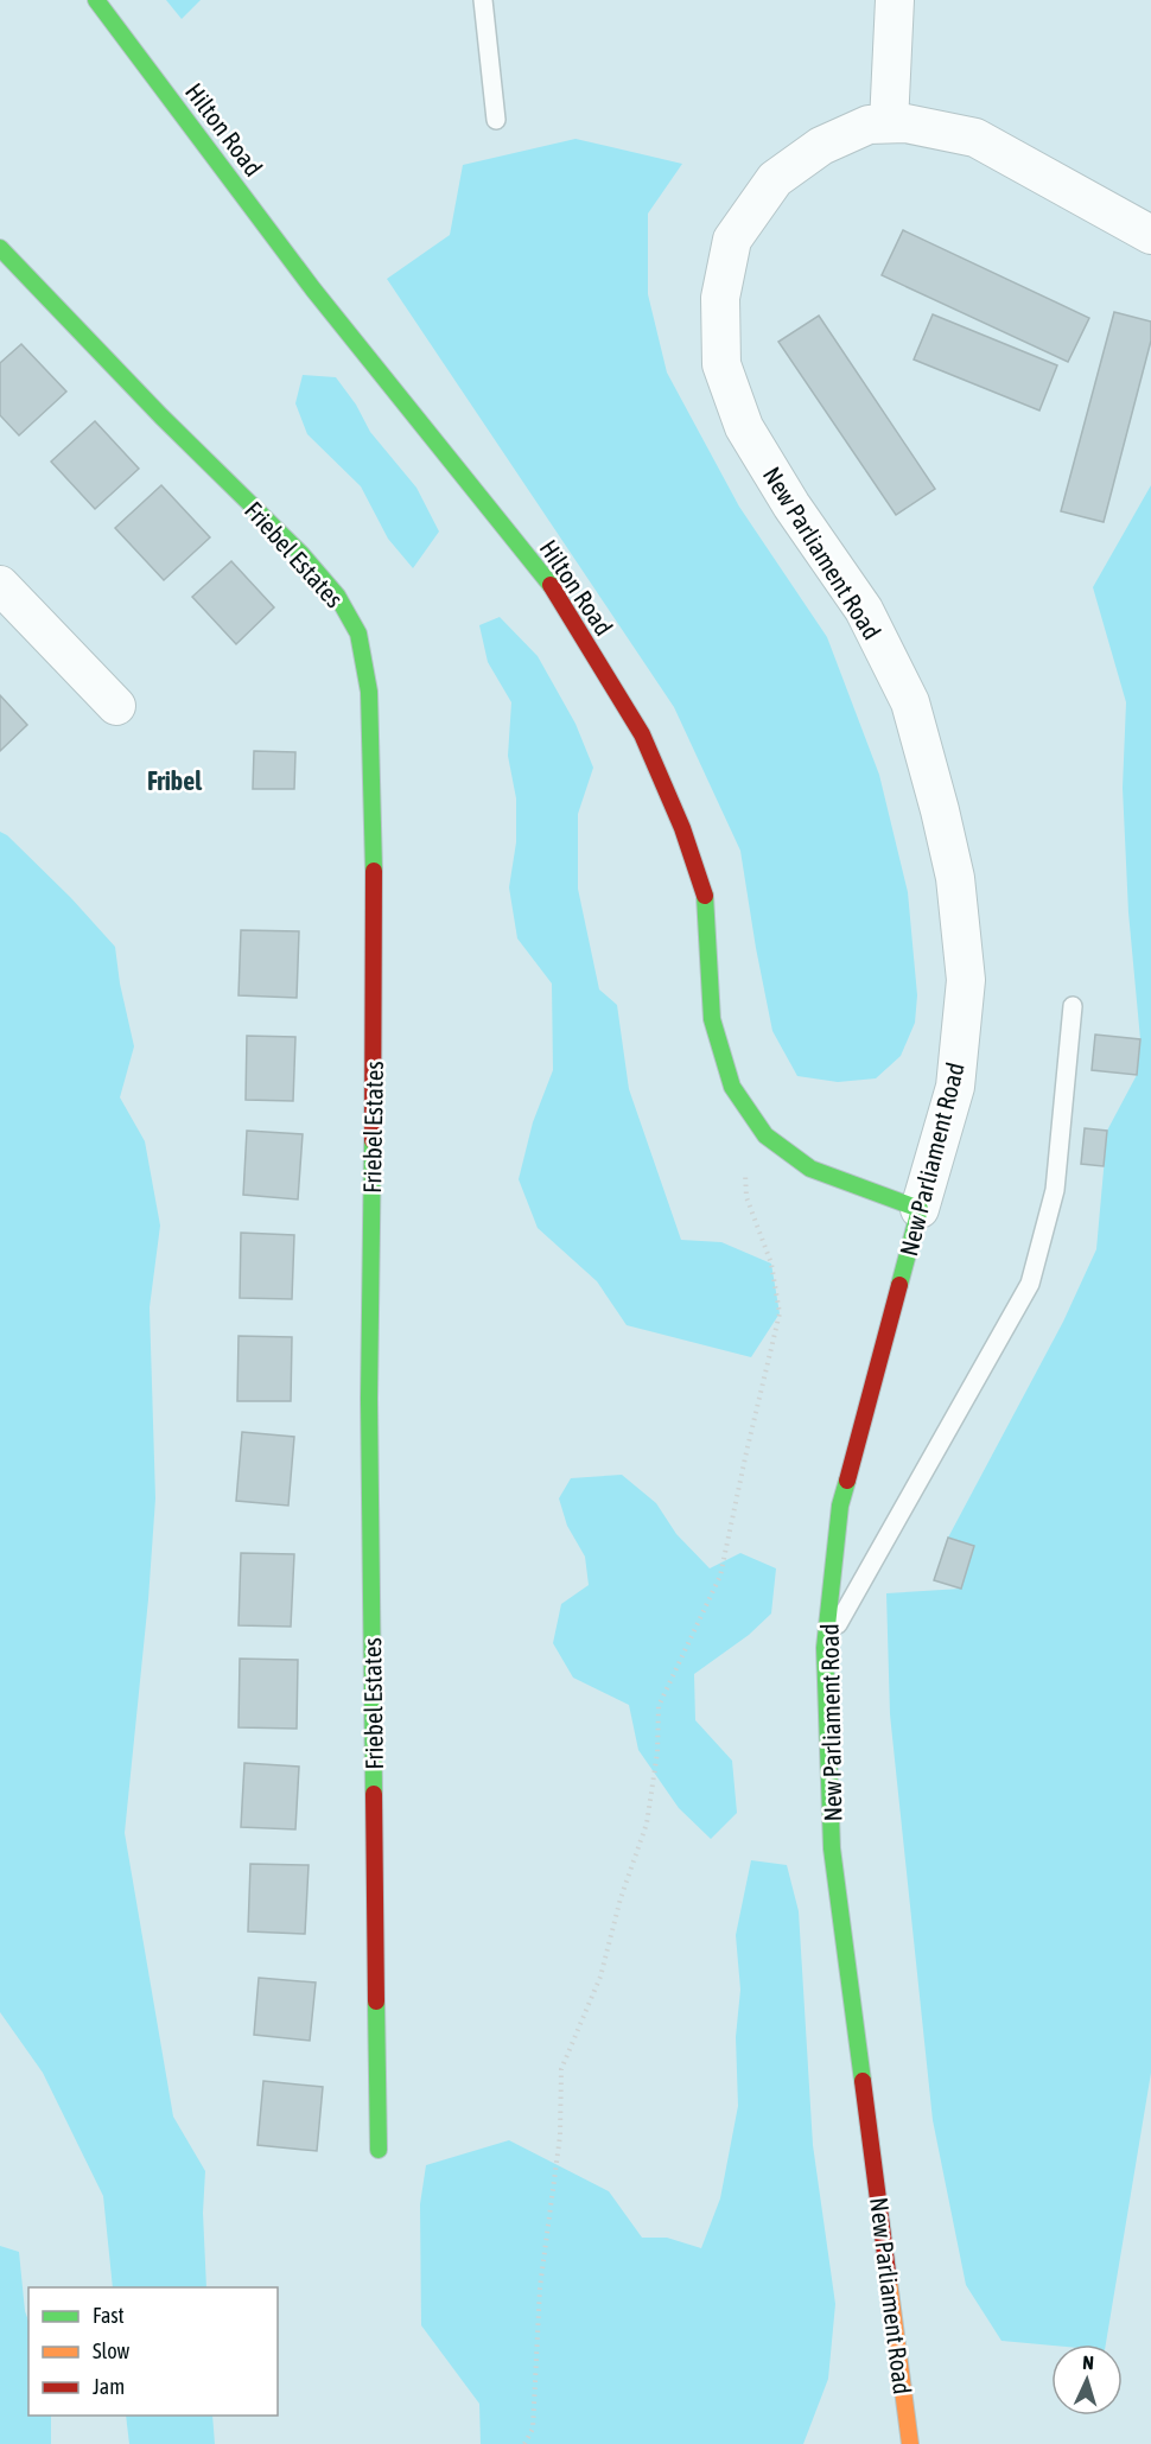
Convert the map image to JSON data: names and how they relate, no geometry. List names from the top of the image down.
{
  "streets": {
    "street": ["Hilton Road", "New Parliament Road", "Friebel Estates"]
  },
  "crossings": [
    ["Hilton Road", "New Parliament Road"]
  ],
  "districts": ["Fribel"],
  "legend": ["Fast", "Slow", "Jam"],
  "north": "top"
}
